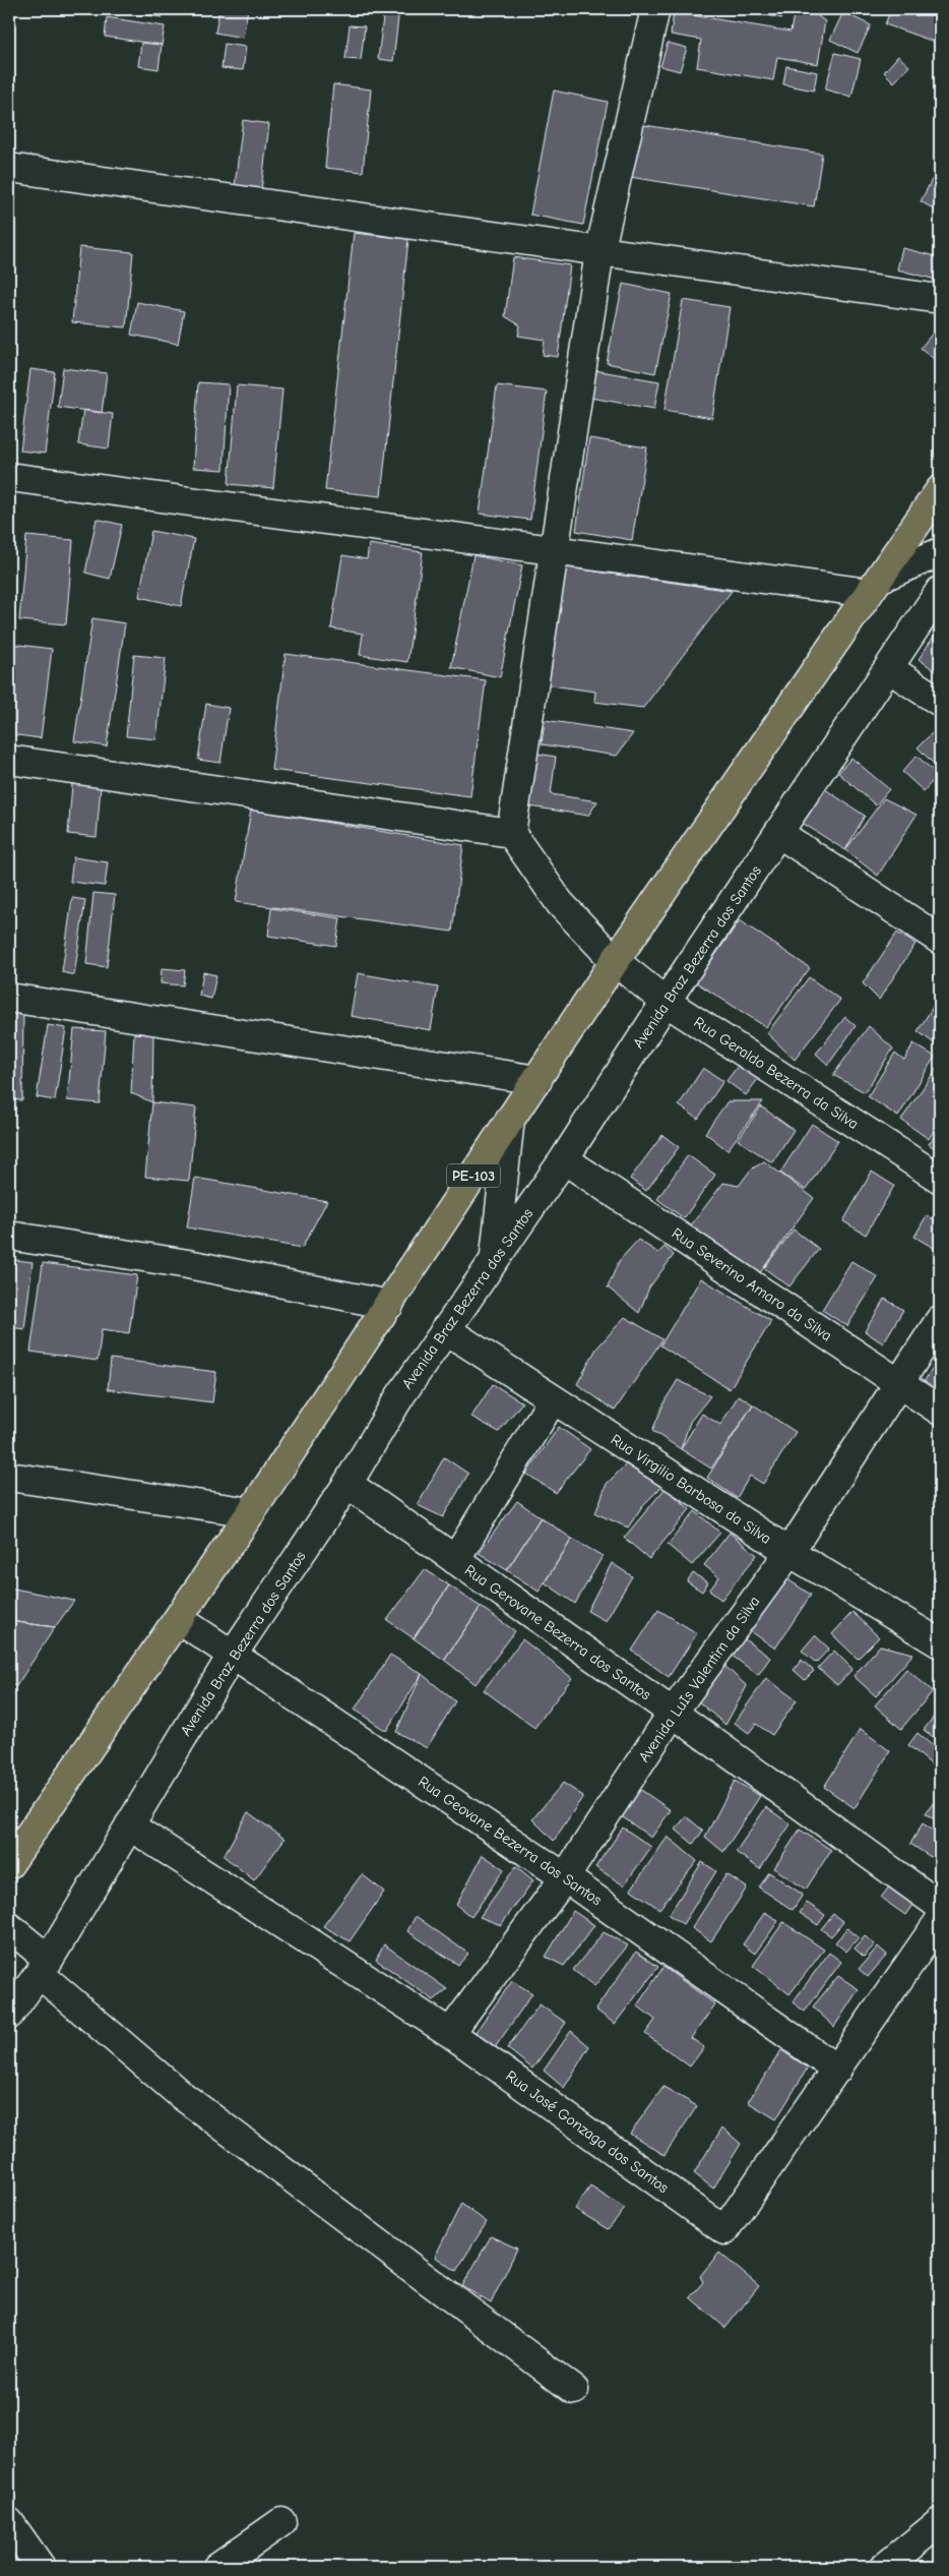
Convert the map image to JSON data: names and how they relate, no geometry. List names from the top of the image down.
{
  "streets": {
    "main road": ["PE-103"],
    "street": [
      "Avenida Braz Bezerra dos Santos",
      "Rua Geraldo Bezerra da Silva",
      "Rua Severino Amaro da Silva",
      "Rua Virgilio Barbosa da Silva",
      "Rua Gerovane Bezerra dos Santos",
      "Avenida LuIs Valentim da Silva",
      "Rua Geovane Bezerra dos Santos",
      "Rua José Gonzaga dos Santos"
    ]
  },
  "crossings": [
    ["Avenida Braz Bezerra dos Santos", "Rua Geraldo Bezerra da Silva"],
    ["Avenida Braz Bezerra dos Santos", "Rua Severino Amaro da Silva"],
    ["Avenida Braz Bezerra dos Santos", "Rua Virgilio Barbosa da Silva"],
    ["Avenida Braz Bezerra dos Santos", "Rua Gerovane Bezerra dos Santos"],
    ["Avenida Braz Bezerra dos Santos", "Rua Geovane Bezerra dos Santos"],
    ["Avenida Braz Bezerra dos Santos", "Rua José Gonzaga dos Santos"],
    ["Rua Geraldo Bezerra da Silva", "PE-103"],
    ["PE-103", "Rua Geovane Bezerra dos Santos"],
    ["Rua Severino Amaro da Silva", "Avenida LuIs Valentim da Silva"],
    ["Rua Virgilio Barbosa da Silva", "Avenida LuIs Valentim da Silva"],
    ["Rua Gerovane Bezerra dos Santos", "Avenida LuIs Valentim da Silva"],
    ["Avenida LuIs Valentim da Silva", "Rua Geovane Bezerra dos Santos"],
    ["Avenida LuIs Valentim da Silva", "Rua José Gonzaga dos Santos"],
    ["Rua Geovane Bezerra dos Santos", "Rua José Gonzaga dos Santos"]
  ]
}
